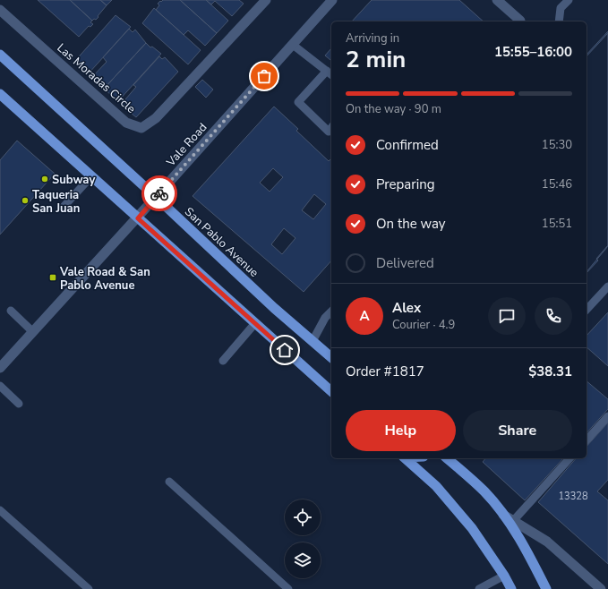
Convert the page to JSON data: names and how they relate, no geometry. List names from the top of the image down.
{
  "streets": {
    "main road": ["San Pablo Avenue"],
    "street": ["Las Moradas Circle", "Vale Road"]
  },
  "crossings": [
    ["Vale Road", "San Pablo Avenue"]
  ],
  "places": {
    "other": ["Subway", "Taqueria San Juan"],
    "transit": ["Vale Road & San Pablo Avenue"]
  },
  "house_numbers": ["13328"],
  "page": {
    "heading": ["2 min", "Arriving in", "15:55–16:00"],
    "panel": [
      "Alex",
      "Courier · 4.9",
      "Order #1817",
      "$38.31"
    ],
    "bar": "On the way · 90 m",
    "list": [
      ["Confirmed", "15:30"],
      ["Preparing", "15:46"],
      ["On the way", "15:51"],
      "Delivered"
    ],
    "round": "A",
    "buttons": ["Help", "Share"]
  }
}
